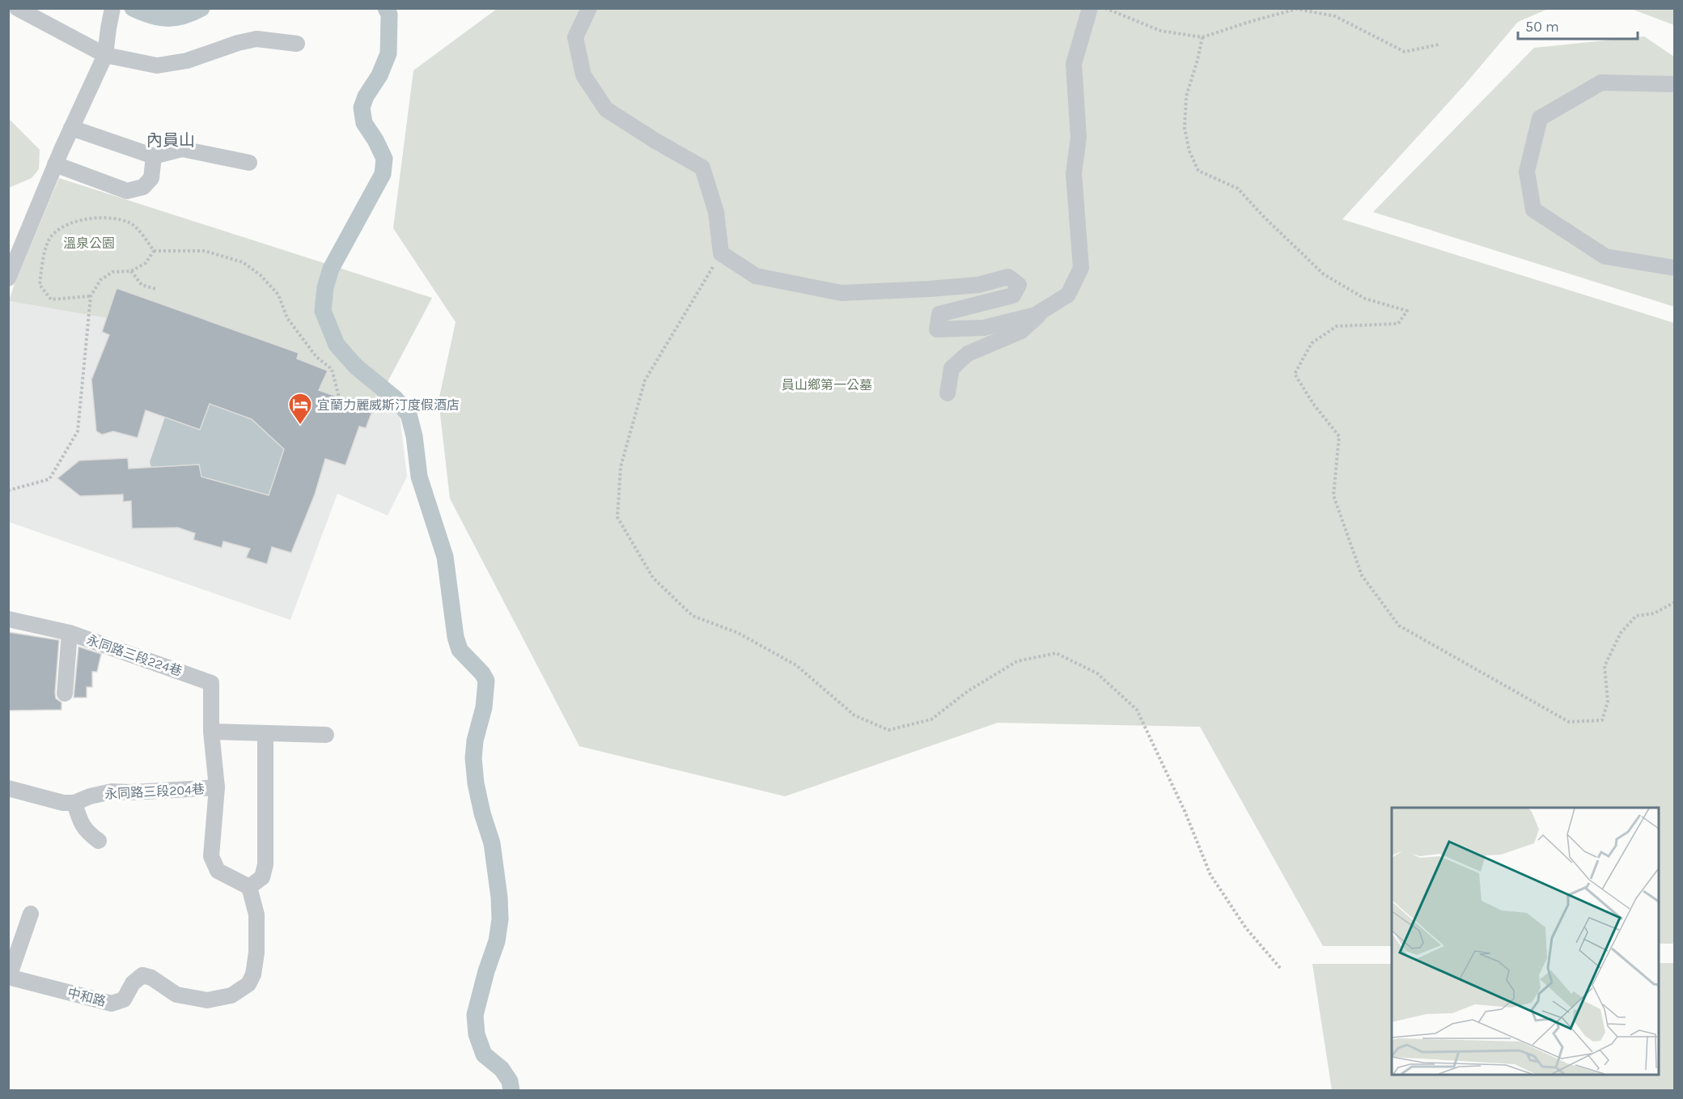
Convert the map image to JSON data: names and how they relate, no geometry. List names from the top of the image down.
{
  "streets": {
    "lane": ["永同路三段224巷", "永同路三段204巷", "中和路"]
  },
  "districts": ["內員山"],
  "parks": ["溫泉公園", "員山鄉第一公墓"],
  "places": {
    "hotel": ["宜蘭力麗威斯汀度假酒店"]
  },
  "scale_bar": "50 m"
}
